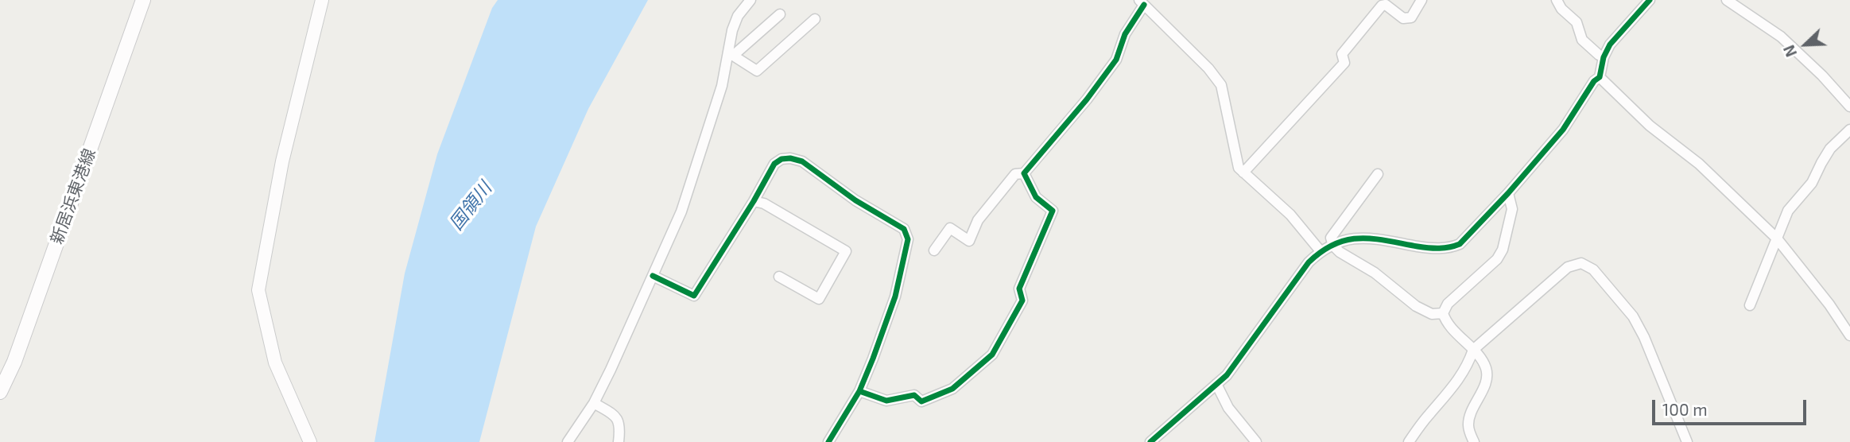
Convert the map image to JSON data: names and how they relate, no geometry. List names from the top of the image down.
{
  "streets": {
    "main road": ["新居浜東港線"]
  },
  "water": ["国領川"],
  "scale_bar": "100 m",
  "north": "bottom left"
}
